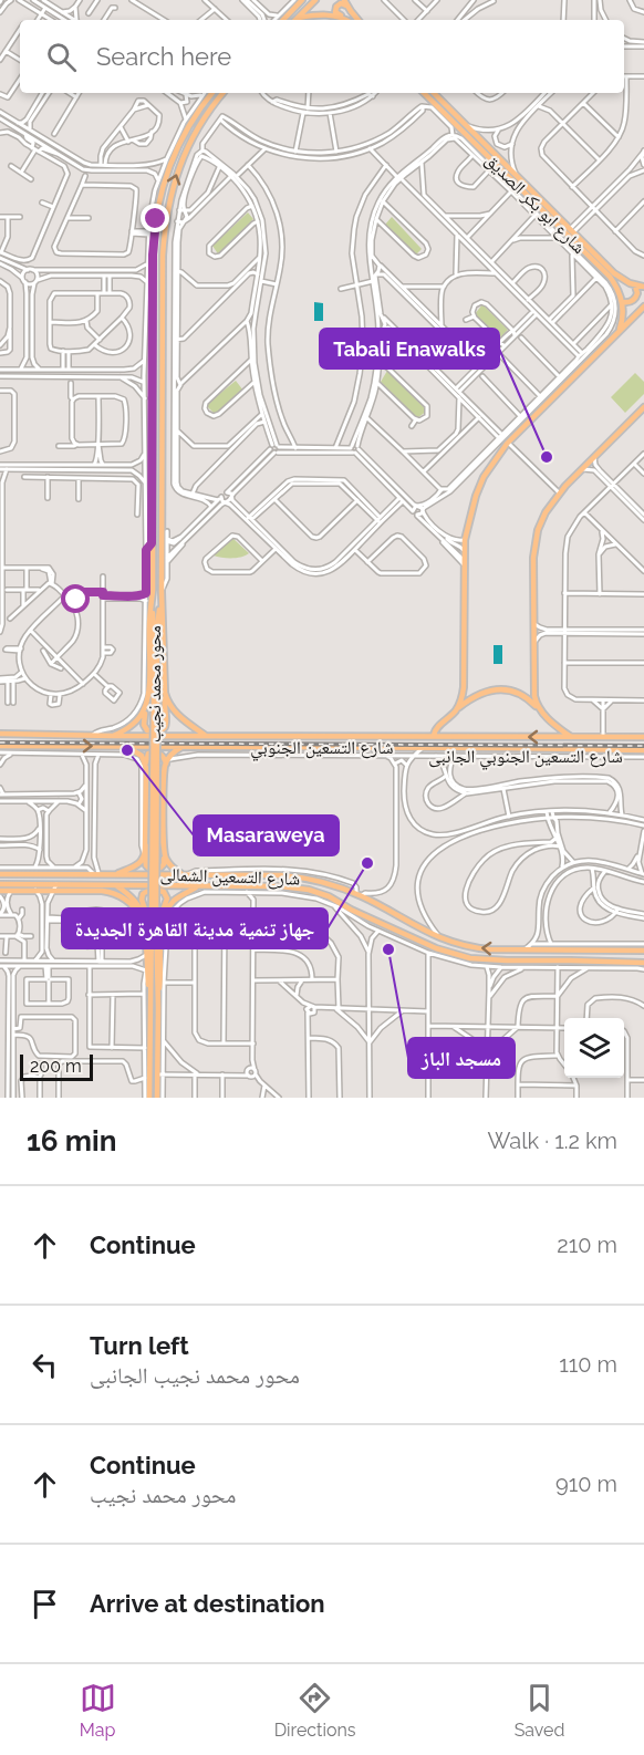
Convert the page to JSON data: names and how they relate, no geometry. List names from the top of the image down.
{
  "streets": {
    "main road": [
      "شارع ابو بكر الصديق",
      "محور محمد نجيب",
      "شارع التسعين الجنوبي",
      "شارع التسعين الشمالى"
    ],
    "street": ["شارع التسعين الجنوبي الجانبى"]
  },
  "crossings": [
    ["محور محمد نجيب", "شارع التسعين الجنوبي"]
  ],
  "places": [
    "Tabali Enawalks",
    "Masaraweya",
    "جهاز تنمية مدينة القاهرة الجديدة",
    "مسجد الباز"
  ],
  "scale_bar": "200 m",
  "page": {
    "search": "Search here",
    "scale": "200 m",
    "heading": ["16 min", "Walk · 1.2 km"],
    "list": [
      ["Continue", "210 m"],
      ["Turn left", "محور محمد نجيب الجانبى", "110 m"],
      ["Continue", "محور محمد نجيب", "910 m"],
      "Arrive at destination"
    ],
    "nav": ["Map", "Directions", "Saved"]
  }
}
